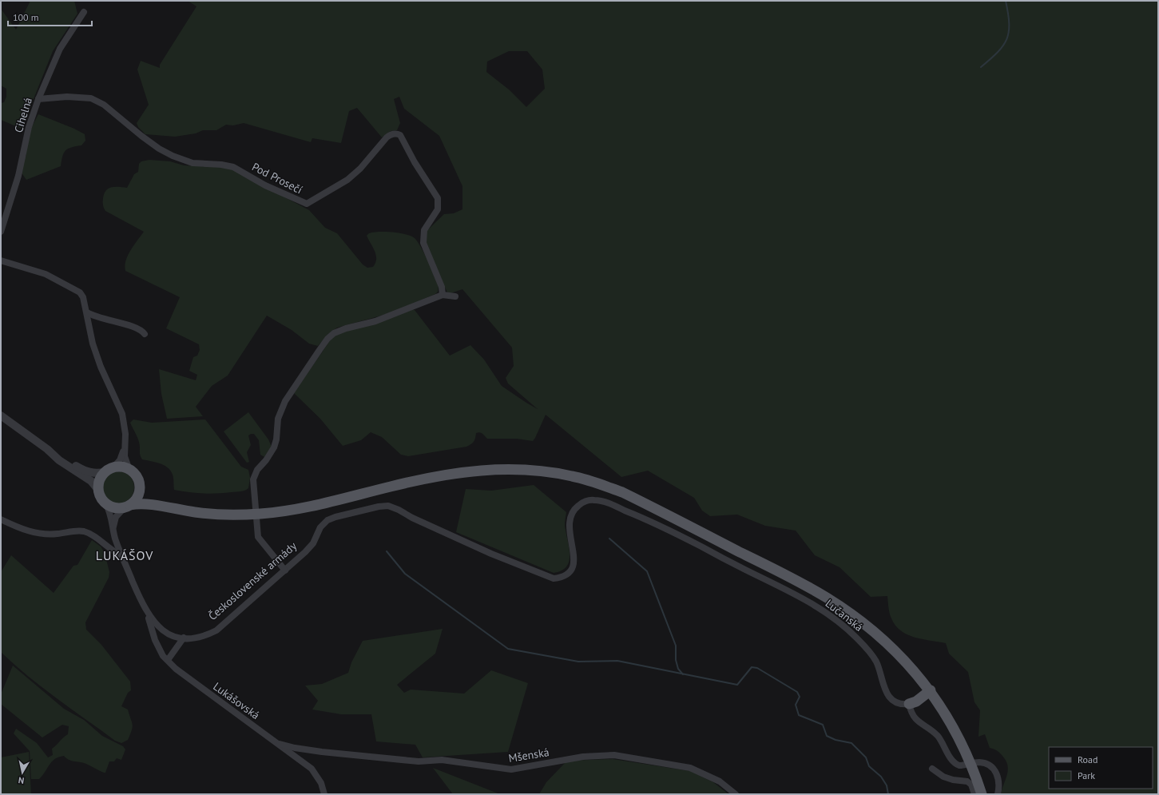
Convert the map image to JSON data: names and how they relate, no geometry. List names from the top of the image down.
{
  "streets": {
    "main road": ["Československé armády"],
    "street": [
      "Cihelná",
      "Pod Prosečí",
      "Lučanská",
      "Lukášovská",
      "Mšenská"
    ]
  },
  "crossings": [
    ["Cihelná", "Pod Prosečí"],
    ["Československé armády", "Lučanská"],
    ["Československé armády", "Lukášovská"],
    ["Lukášovská", "Mšenská"]
  ],
  "districts": ["LUKÁŠOV"],
  "legend": ["Road", "Park"],
  "scale_bar": "100 m",
  "north": "bottom"
}
